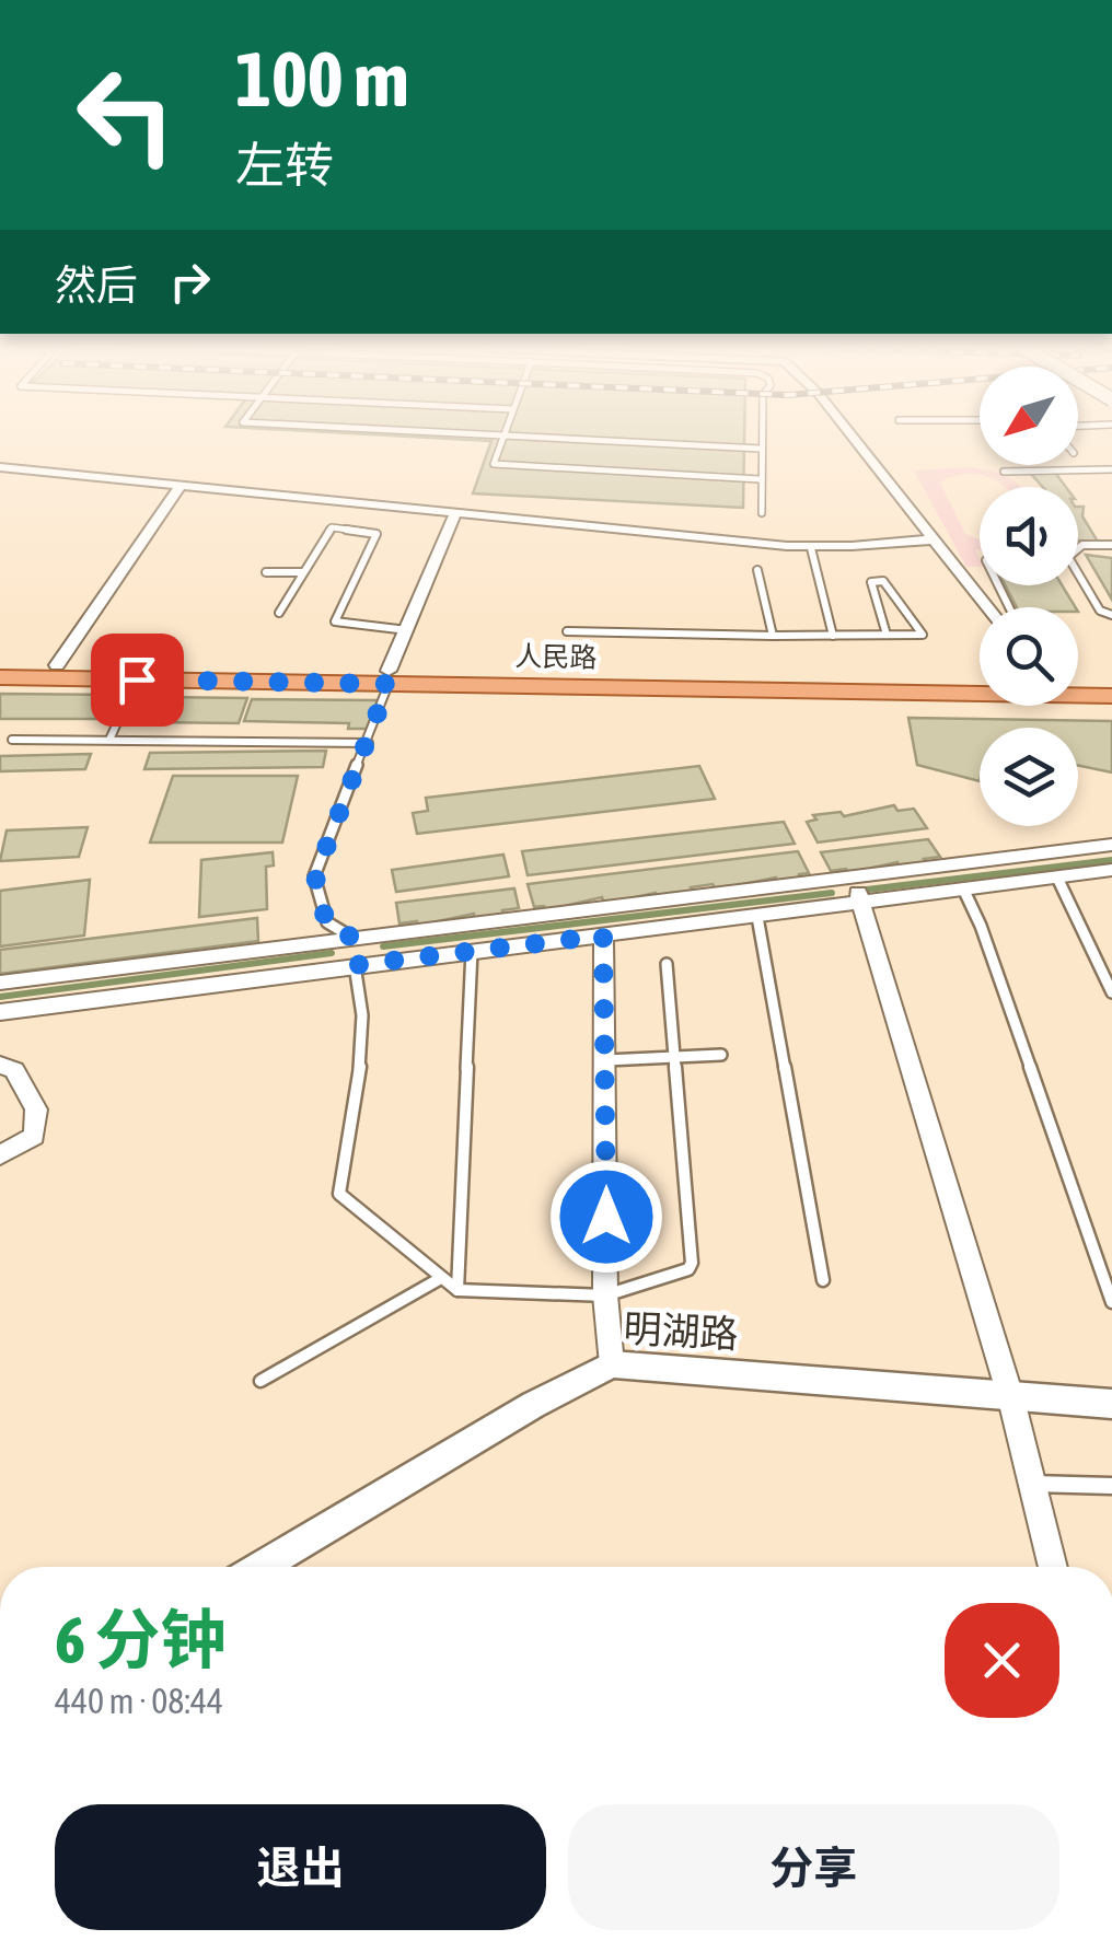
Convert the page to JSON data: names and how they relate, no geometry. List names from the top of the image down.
{
  "streets": {
    "main road": ["人民路"],
    "street": ["明湖路"]
  },
  "north": "bottom left",
  "page": {
    "turn": ["100 m", "左转"],
    "then": "然后",
    "heading": ["6 分钟", "440 m · 08:44"],
    "buttons": ["退出", "分享"]
  }
}
